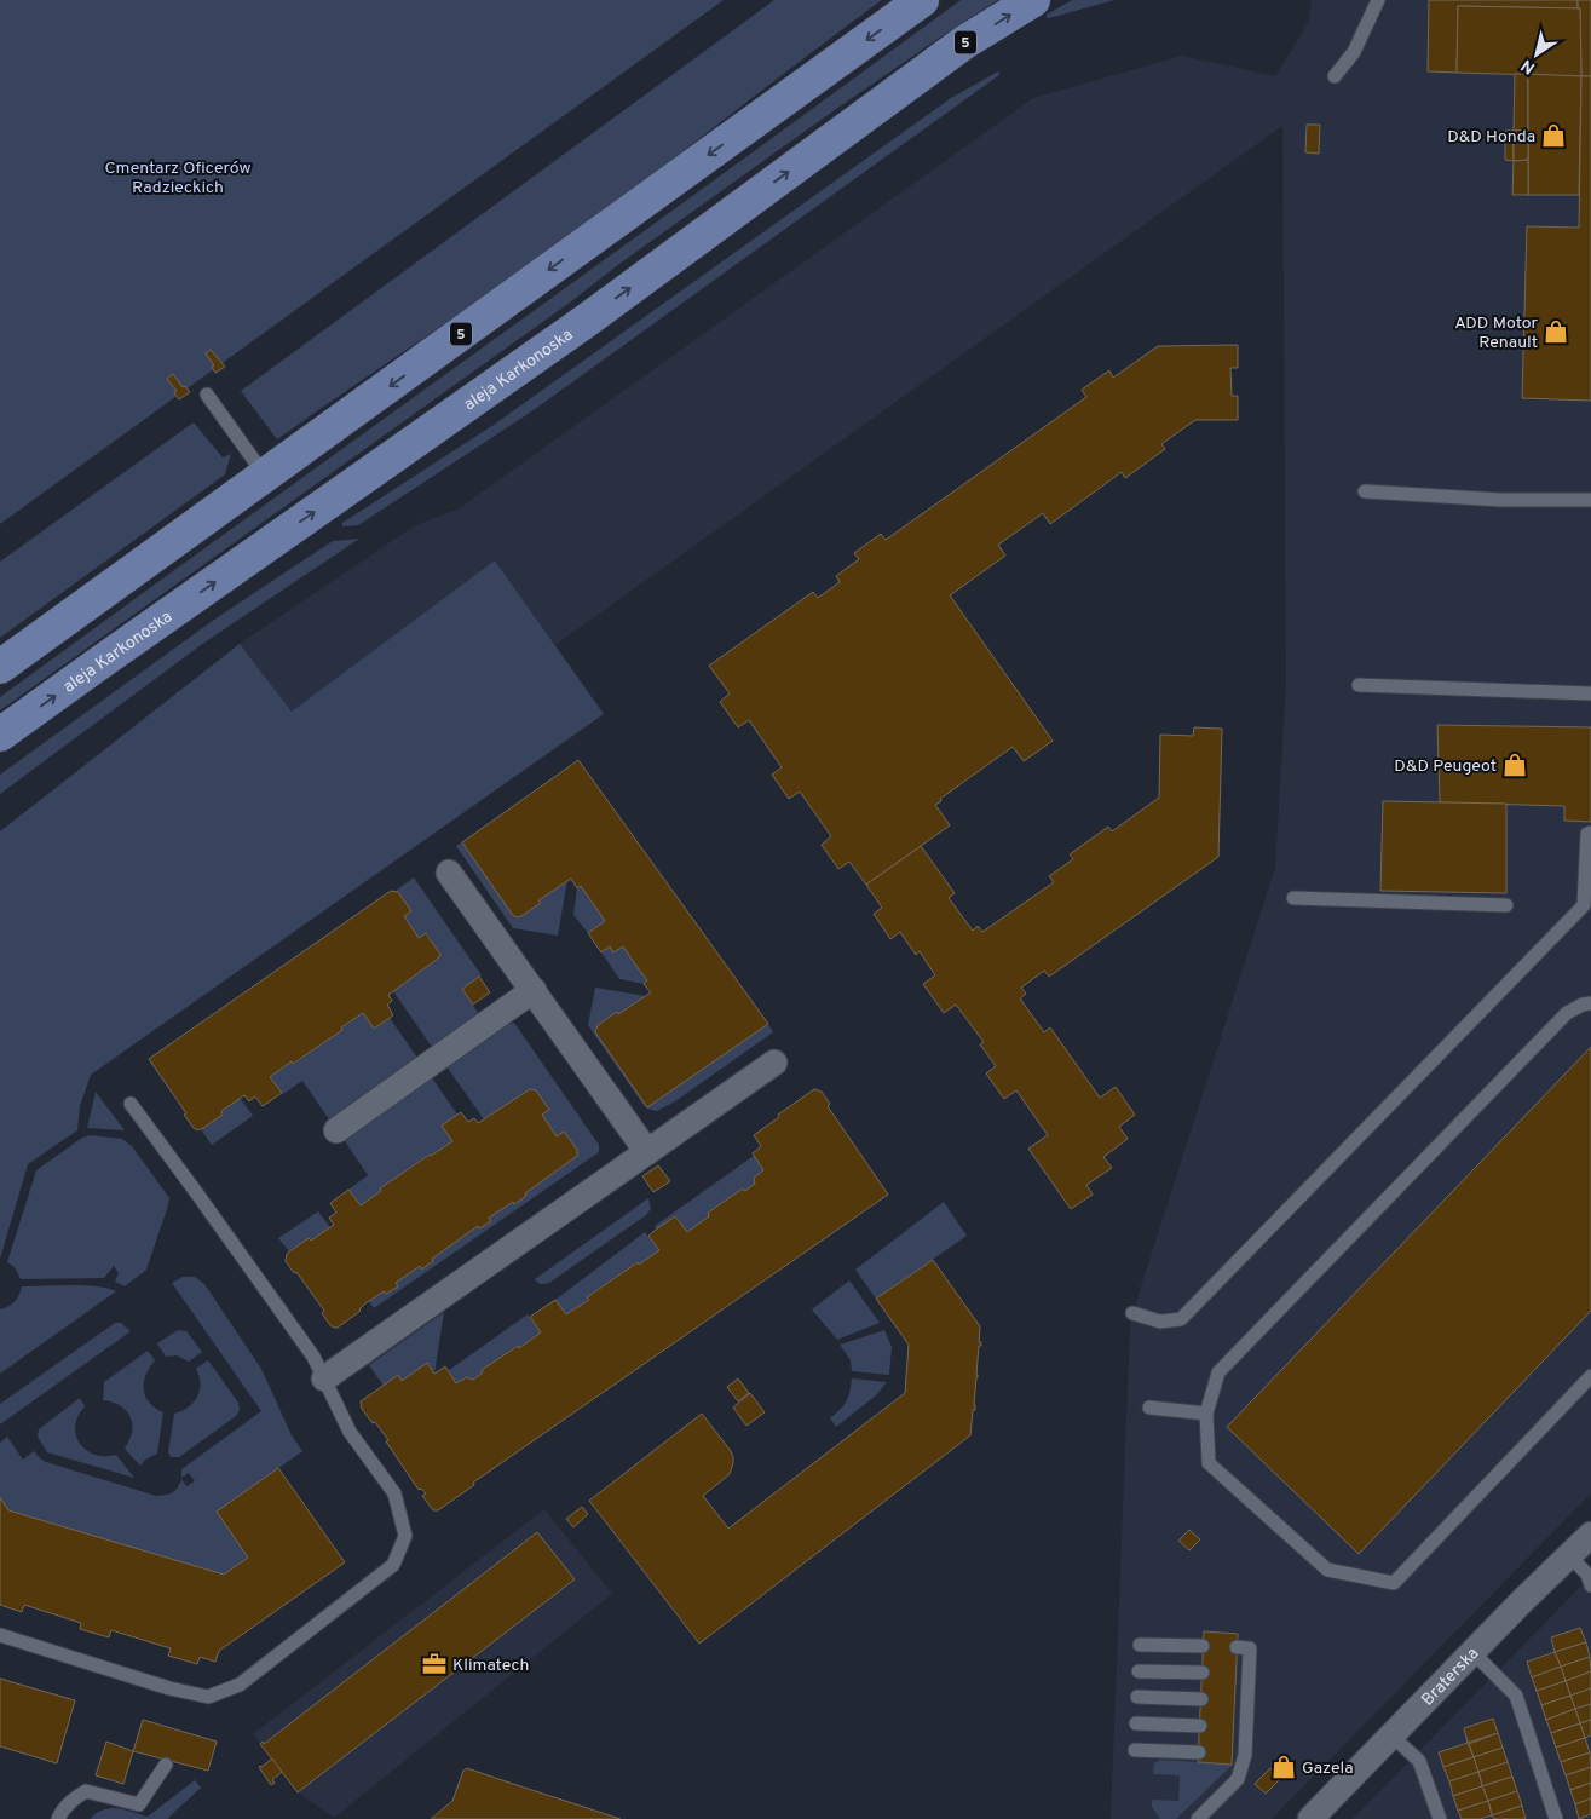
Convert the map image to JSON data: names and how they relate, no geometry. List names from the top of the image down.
{
  "streets": {
    "main road": ["5", "aleja Karkonoska"],
    "street": ["Braterska"]
  },
  "parks": ["Cmentarz Oficerów Radzieckich"],
  "places": {
    "shop": [
      "D&D Honda",
      "ADD Motor Renault",
      "D&D Peugeot",
      "Gazela"
    ],
    "office": ["Klimatech"]
  },
  "north": "bottom left"
}
